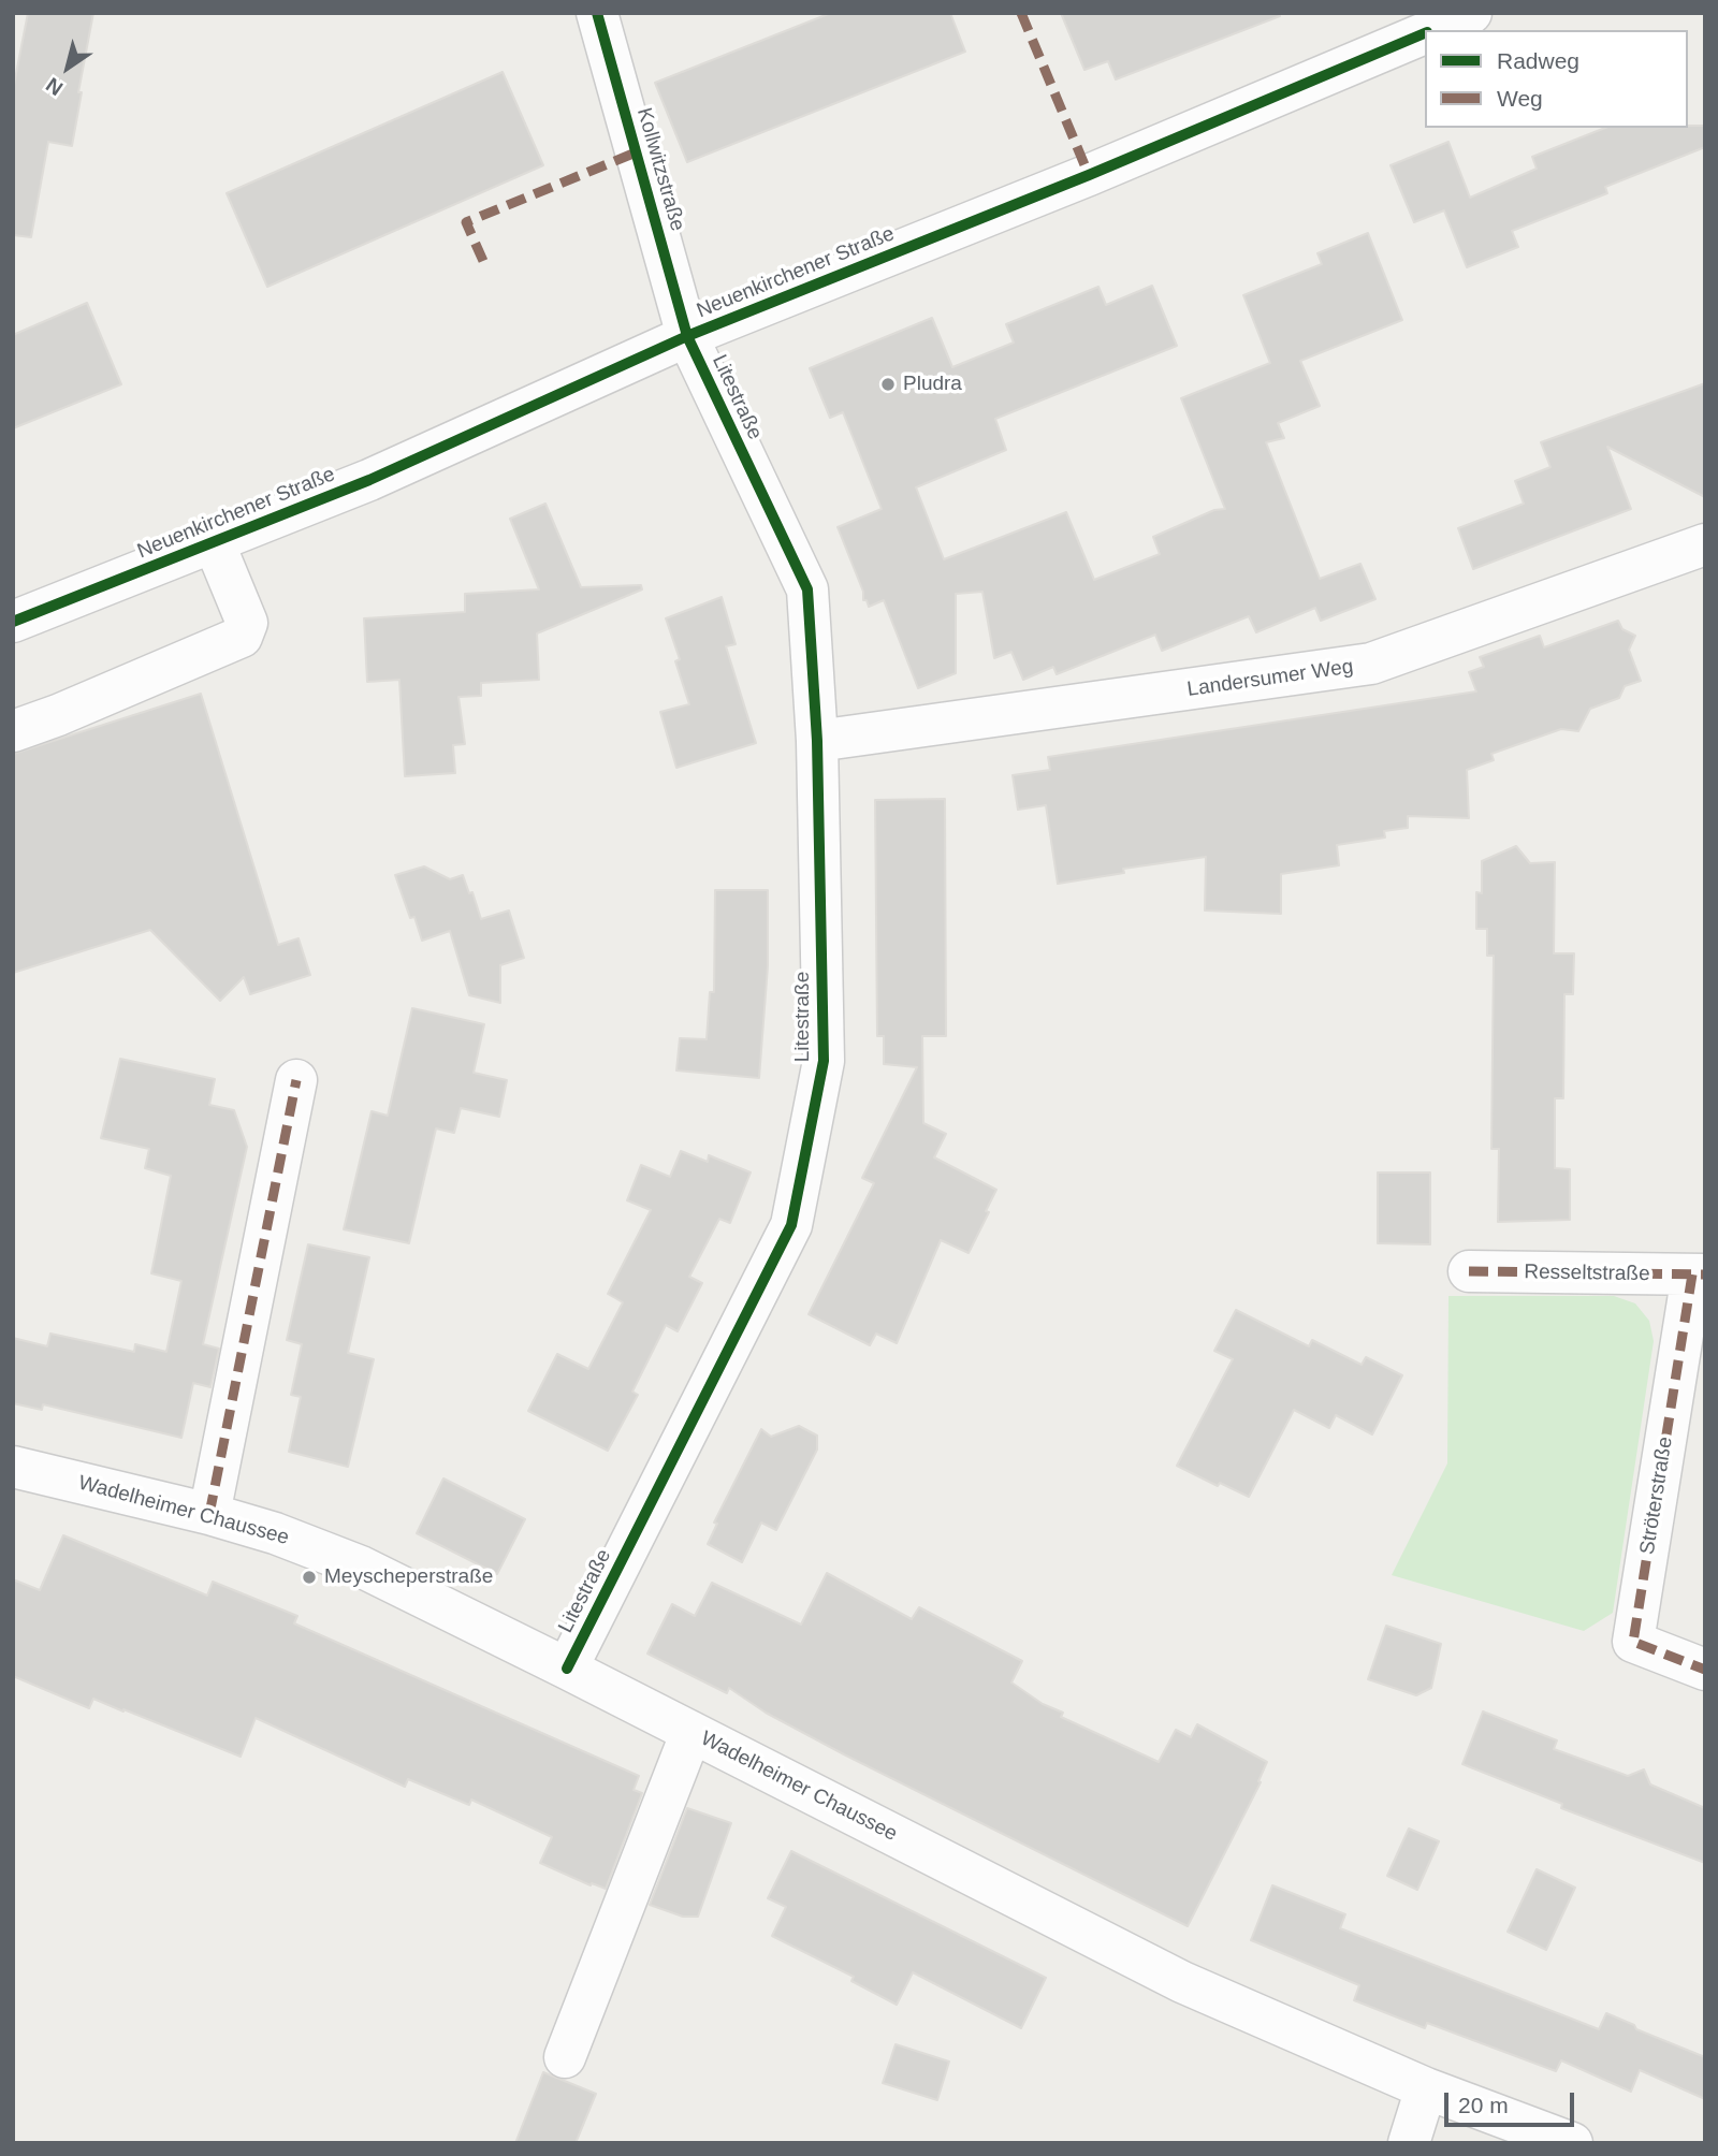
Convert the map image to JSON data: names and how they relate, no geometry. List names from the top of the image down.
{
  "streets": {
    "street": [
      "Kollwitzstraße",
      "Neuenkirchener Straße",
      "Litestraße",
      "Landersumer Weg",
      "Resseltstraße",
      "Ströterstraße",
      "Wadelheimer Chaussee"
    ]
  },
  "crossings": [
    ["Kollwitzstraße", "Neuenkirchener Straße"],
    ["Kollwitzstraße", "Litestraße"],
    ["Neuenkirchener Straße", "Litestraße"],
    ["Litestraße", "Landersumer Weg"],
    ["Litestraße", "Wadelheimer Chaussee"],
    ["Resseltstraße", "Ströterstraße"]
  ],
  "places": ["Pludra", "Meyscheperstraße"],
  "legend": ["Radweg", "Weg"],
  "scale_bar": "20 m",
  "north": "bottom left"
}
